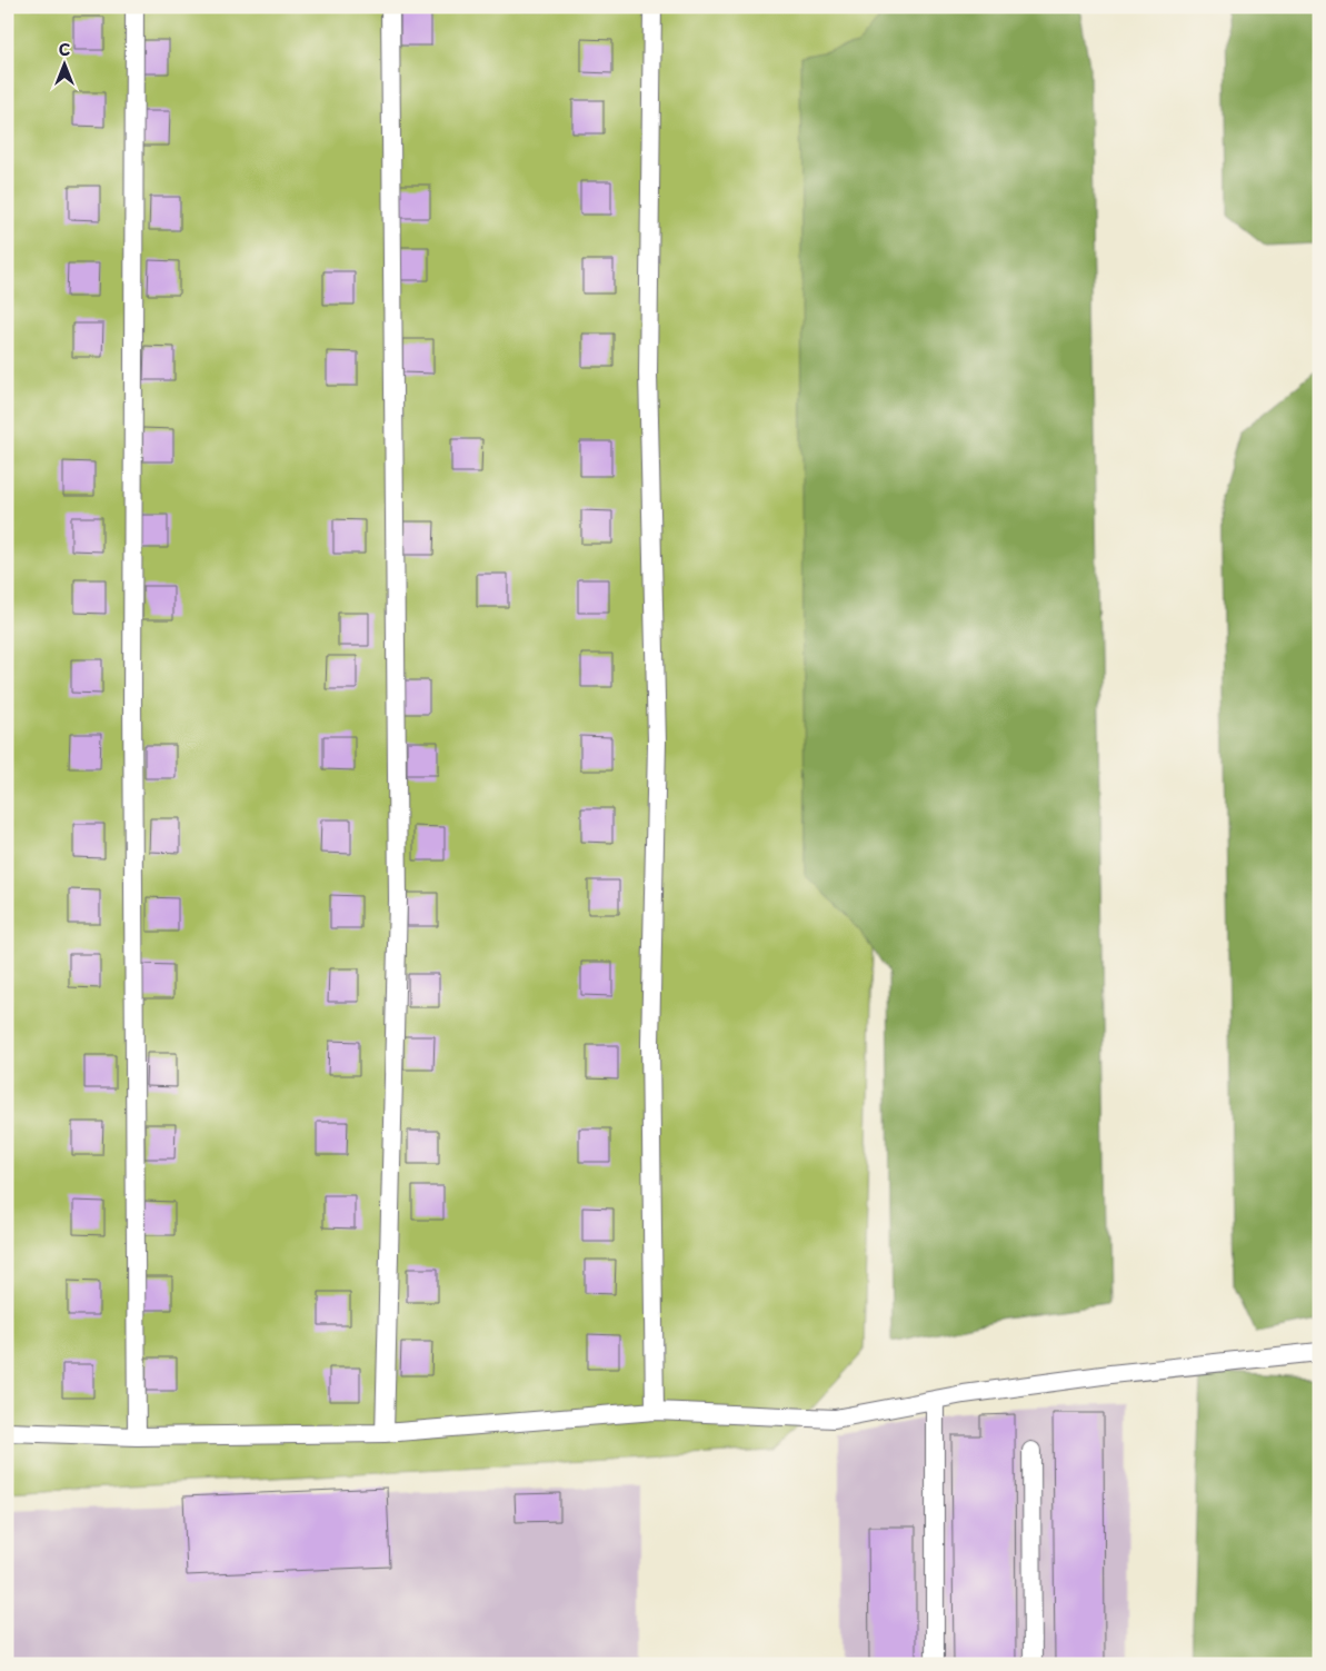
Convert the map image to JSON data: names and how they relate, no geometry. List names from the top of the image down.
{
  "north": "top"
}
